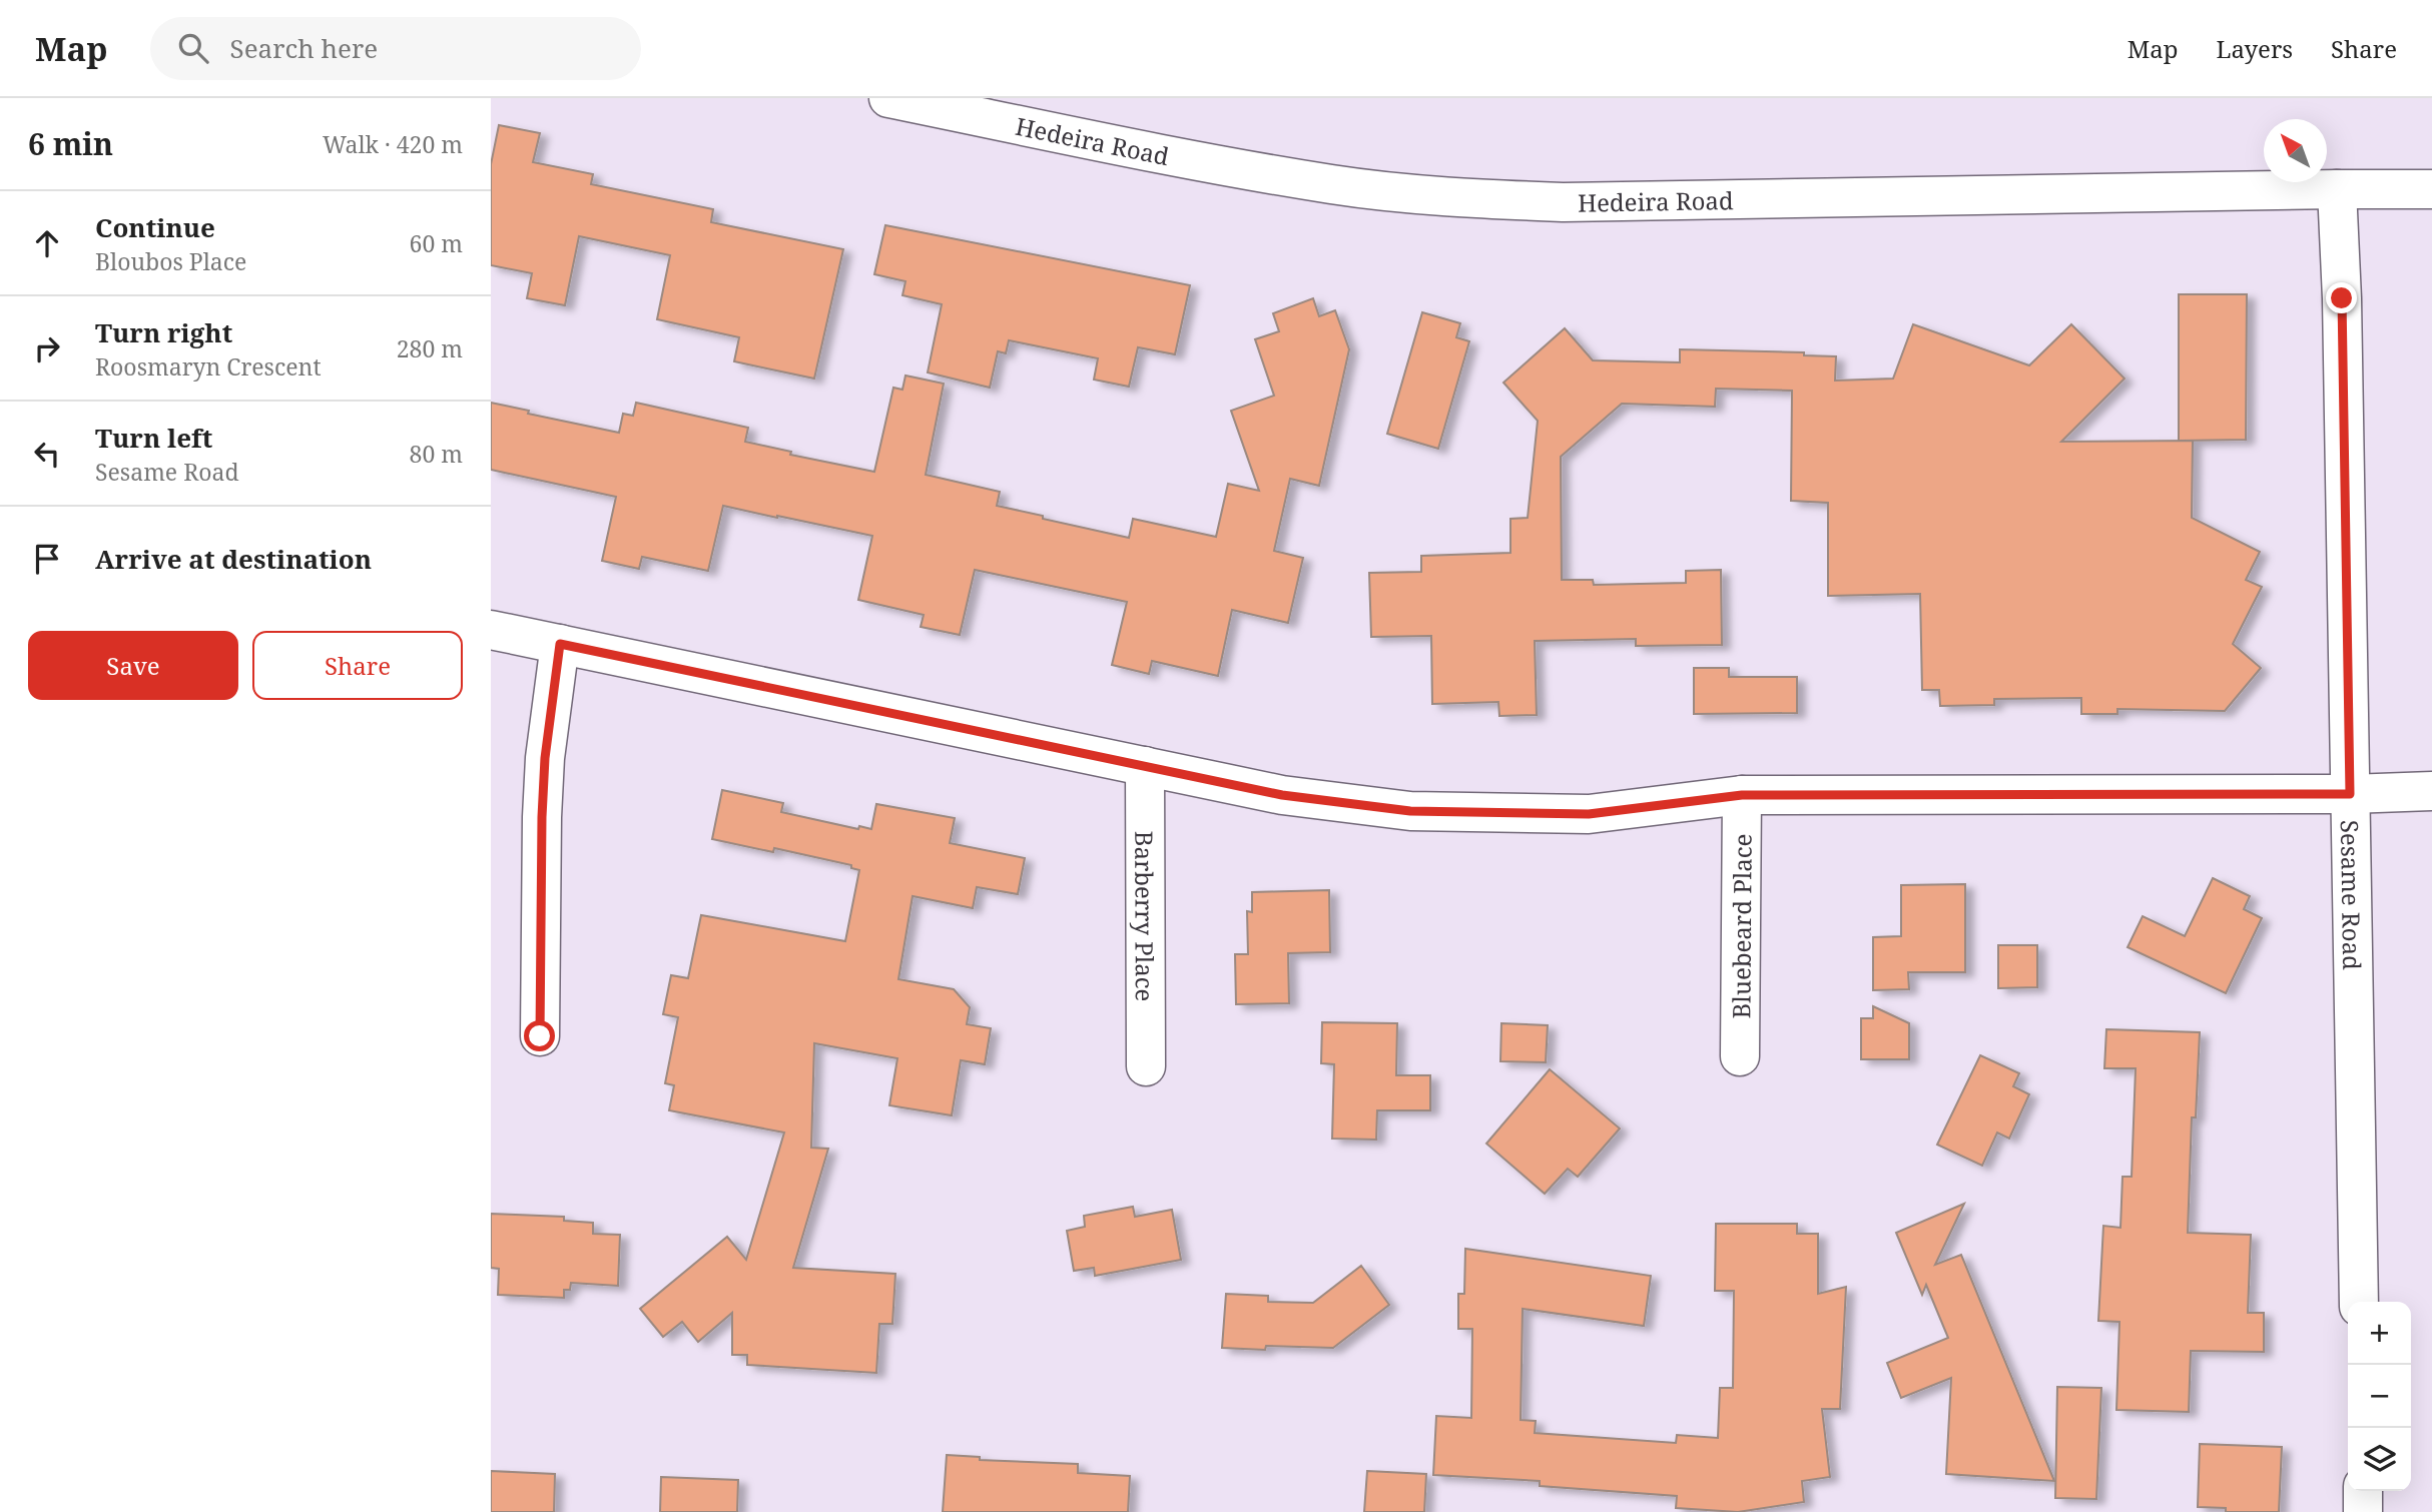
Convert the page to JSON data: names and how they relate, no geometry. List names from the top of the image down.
{
  "streets": {
    "street": [
      "Hedeira Road",
      "Sesame Road",
      "Barberry Place",
      "Bluebeard Place"
    ]
  },
  "crossings": [
    ["Hedeira Road", "Sesame Road"]
  ],
  "north": "top left",
  "page": {
    "header": "Map",
    "search": "Search here",
    "nav": ["Map", "Layers", "Share"],
    "heading": ["6 min", "Walk · 420 m"],
    "list": [
      ["Continue", "Bloubos Place", "60 m"],
      ["Turn right", "Roosmaryn Crescent", "280 m"],
      ["Turn left", "Sesame Road", "80 m"],
      "Arrive at destination"
    ],
    "buttons": ["Save", "Share"],
    "map_buttons": ["+", "−"]
  }
}
